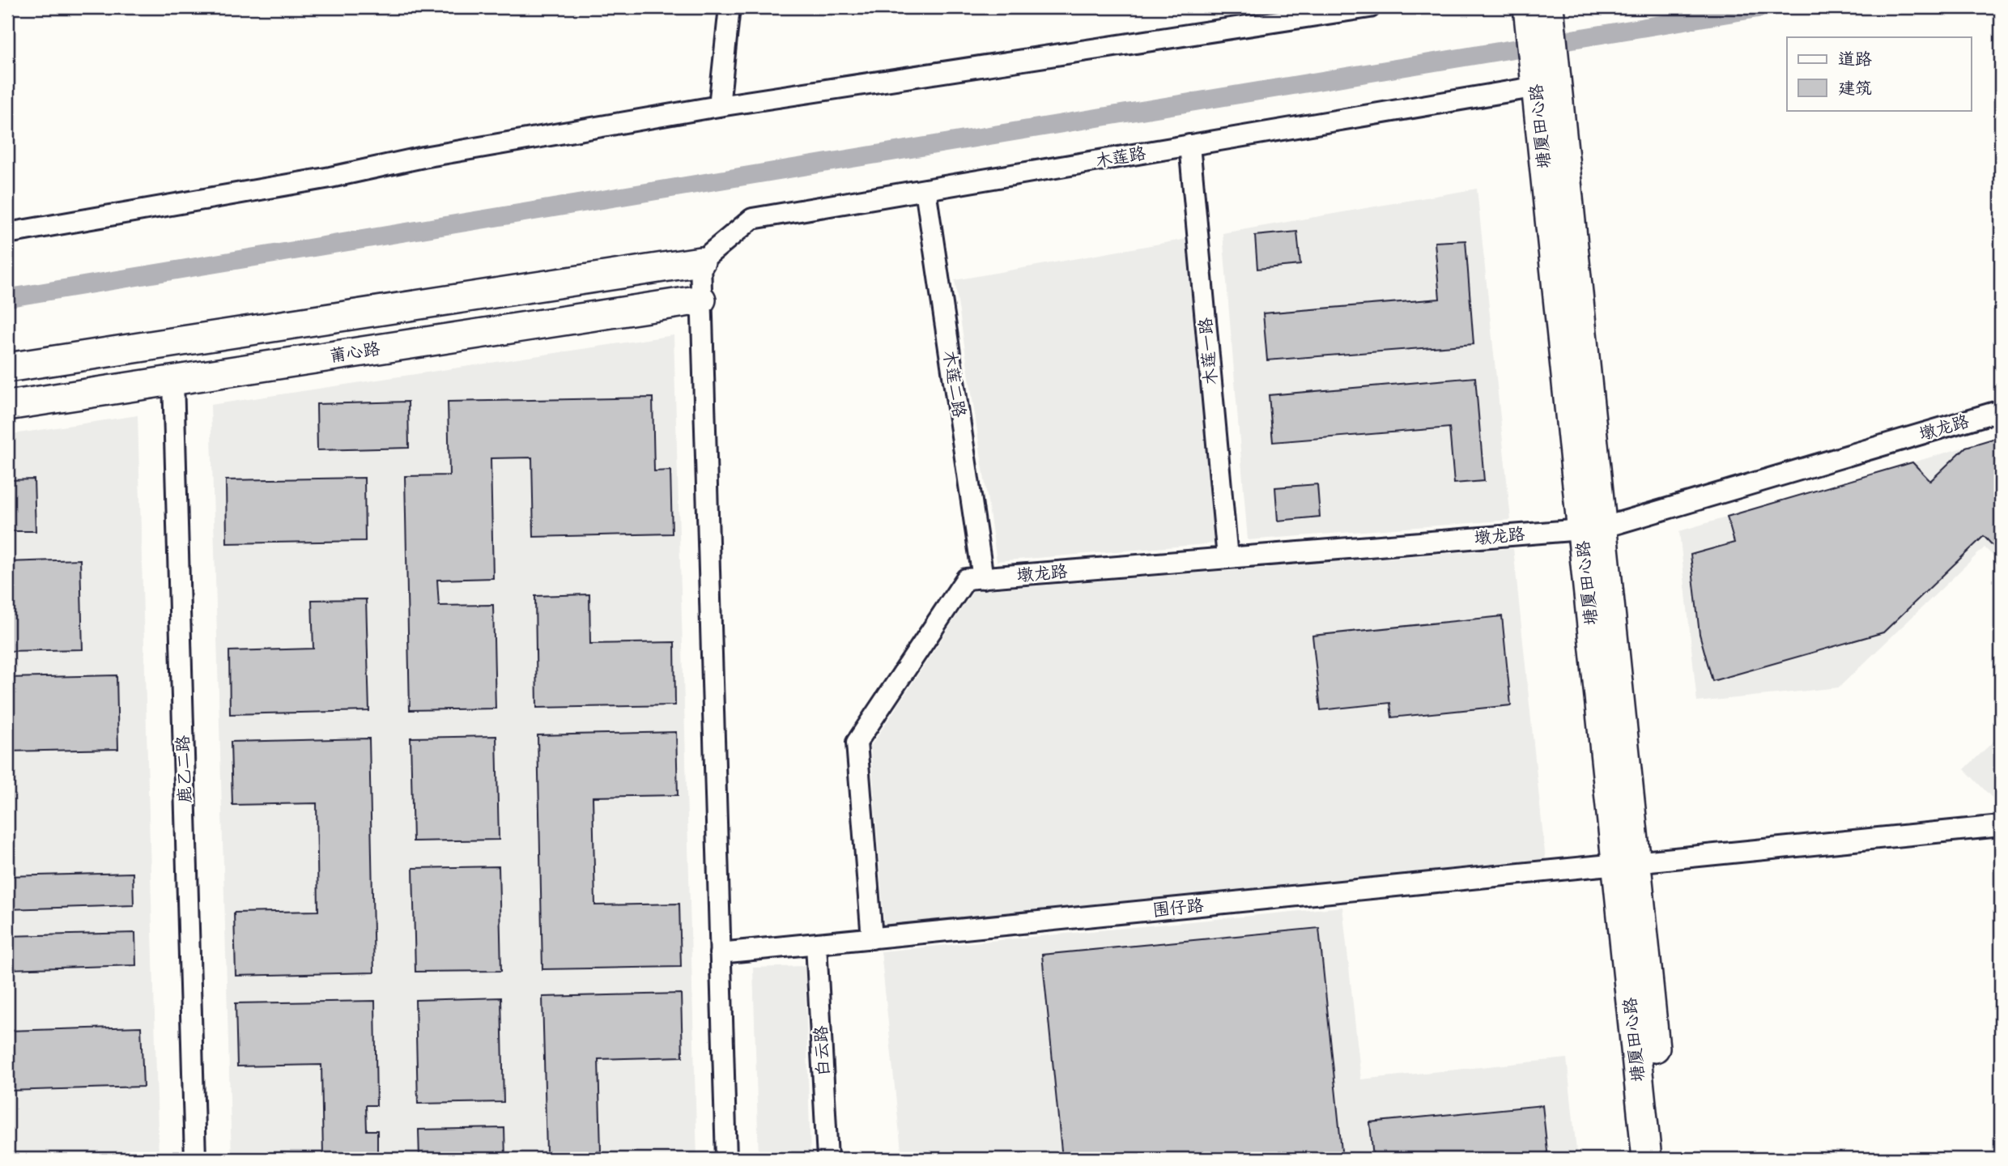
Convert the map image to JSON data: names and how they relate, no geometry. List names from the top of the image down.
{
  "streets": {
    "main road": ["塘厦田心路", "莆心路"],
    "street": [
      "木莲路",
      "木莲一路",
      "木莲二路",
      "墩龙路",
      "鹿乙二路",
      "围仔路",
      "白云路"
    ]
  },
  "crossings": [
    ["塘厦田心路", "木莲路"],
    ["塘厦田心路", "墩龙路"],
    ["塘厦田心路", "围仔路"],
    ["木莲路", "木莲一路"],
    ["木莲路", "木莲二路"],
    ["木莲一路", "墩龙路"],
    ["莆心路", "鹿乙二路"],
    ["木莲二路", "墩龙路"],
    ["墩龙路", "围仔路"],
    ["围仔路", "白云路"]
  ],
  "legend": ["道路", "建筑"]
}
